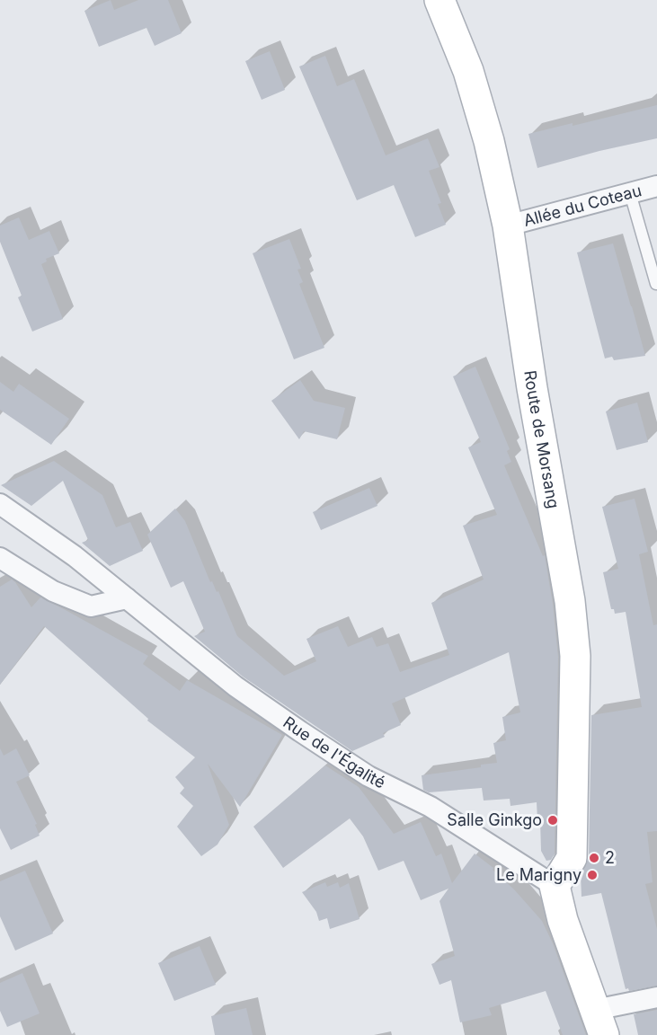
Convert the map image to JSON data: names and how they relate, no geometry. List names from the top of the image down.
{
  "streets": {
    "street": ["Allée du Coteau", "Route de Morsang", "Rue de l'Égalité"]
  },
  "crossings": [
    ["Allée du Coteau", "Route de Morsang"],
    ["Route de Morsang", "Rue de l'Égalité"]
  ],
  "places": ["Salle Ginkgo", "2", "Le Marigny"]
}
